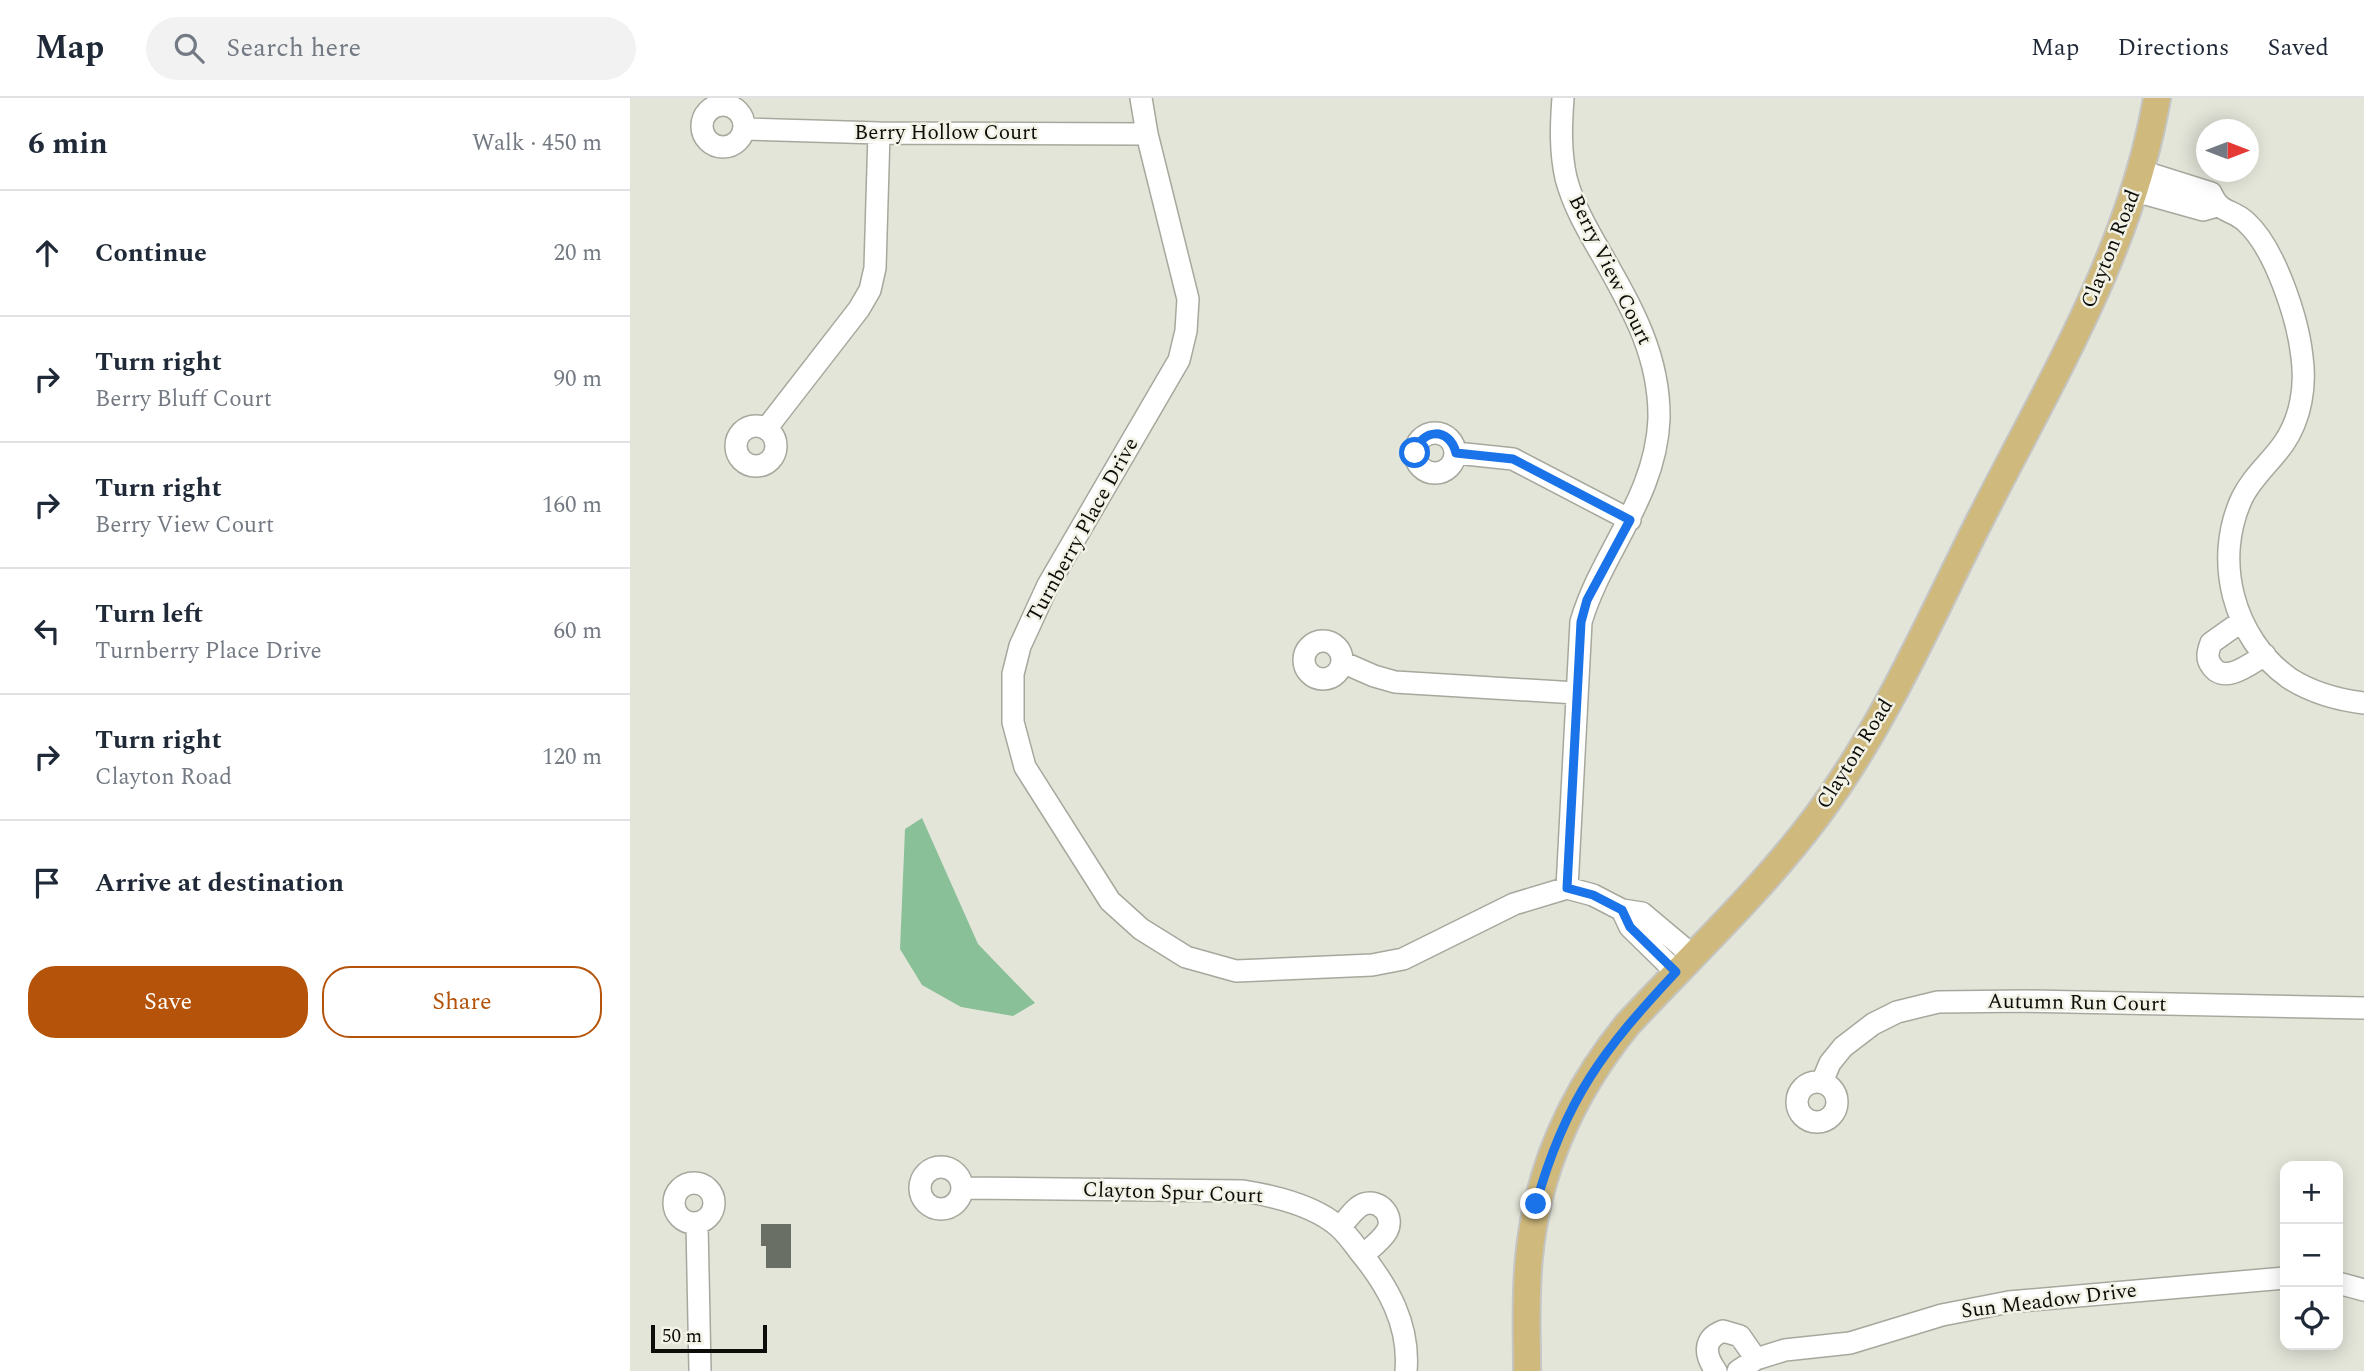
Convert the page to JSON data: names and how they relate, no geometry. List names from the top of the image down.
{
  "streets": {
    "main road": ["Clayton Road"],
    "street": [
      "Berry Hollow Court",
      "Berry View Court",
      "Turnberry Place Drive",
      "Autumn Run Court",
      "Clayton Spur Court",
      "Sun Meadow Drive"
    ]
  },
  "crossings": [
    ["Berry Hollow Court", "Turnberry Place Drive"],
    ["Berry View Court", "Turnberry Place Drive"]
  ],
  "scale_bar": "50 m",
  "north": "right",
  "page": {
    "header": "Map",
    "search": "Search here",
    "nav": ["Map", "Directions", "Saved"],
    "heading": ["6 min", "Walk · 450 m"],
    "list": [
      ["Continue", "20 m"],
      ["Turn right", "Berry Bluff Court", "90 m"],
      ["Turn right", "Berry View Court", "160 m"],
      ["Turn left", "Turnberry Place Drive", "60 m"],
      ["Turn right", "Clayton Road", "120 m"],
      "Arrive at destination"
    ],
    "buttons": ["Save", "Share"],
    "map_buttons": ["+", "−"],
    "scale": "50 m"
  }
}
